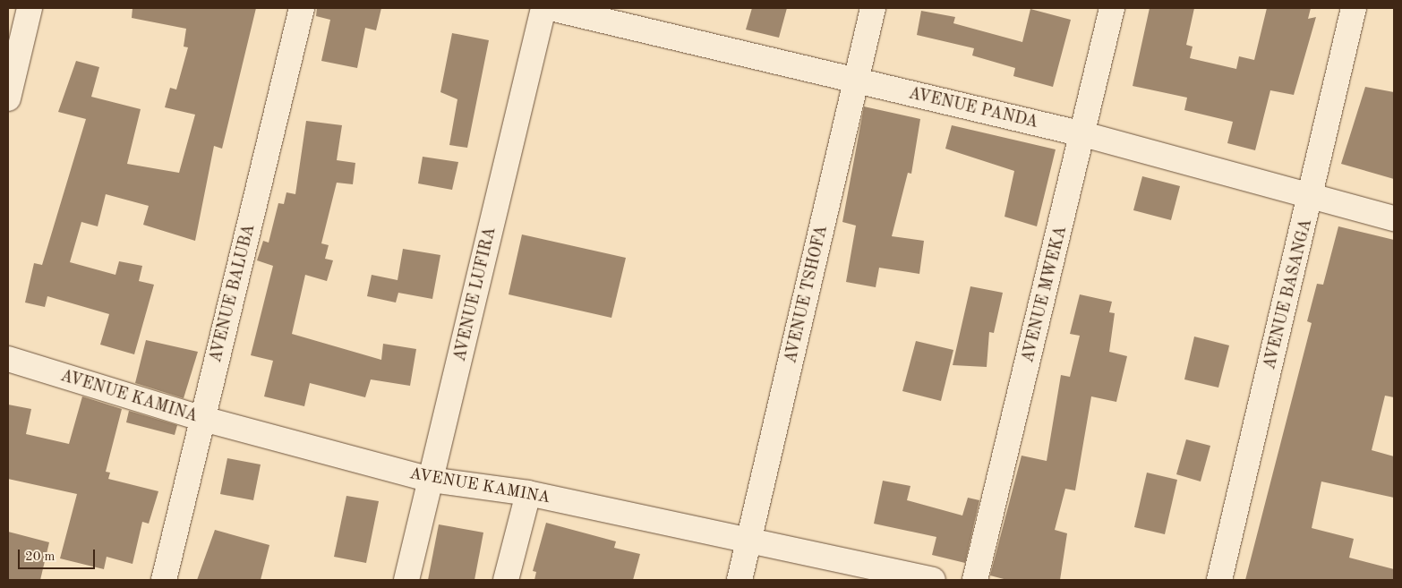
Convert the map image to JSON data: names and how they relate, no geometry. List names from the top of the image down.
{
  "streets": {
    "street": [
      "AVENUE PANDA",
      "AVENUE BALUBA",
      "AVENUE LUFIRA",
      "AVENUE TSHOFA",
      "AVENUE MWEKA",
      "AVENUE BASANGA",
      "AVENUE KAMINA"
    ]
  },
  "crossings": [
    ["AVENUE PANDA", "AVENUE TSHOFA"],
    ["AVENUE PANDA", "AVENUE MWEKA"],
    ["AVENUE PANDA", "AVENUE BASANGA"],
    ["AVENUE BALUBA", "AVENUE KAMINA"],
    ["AVENUE LUFIRA", "AVENUE KAMINA"],
    ["AVENUE TSHOFA", "AVENUE KAMINA"]
  ],
  "scale_bar": "20 m"
}
